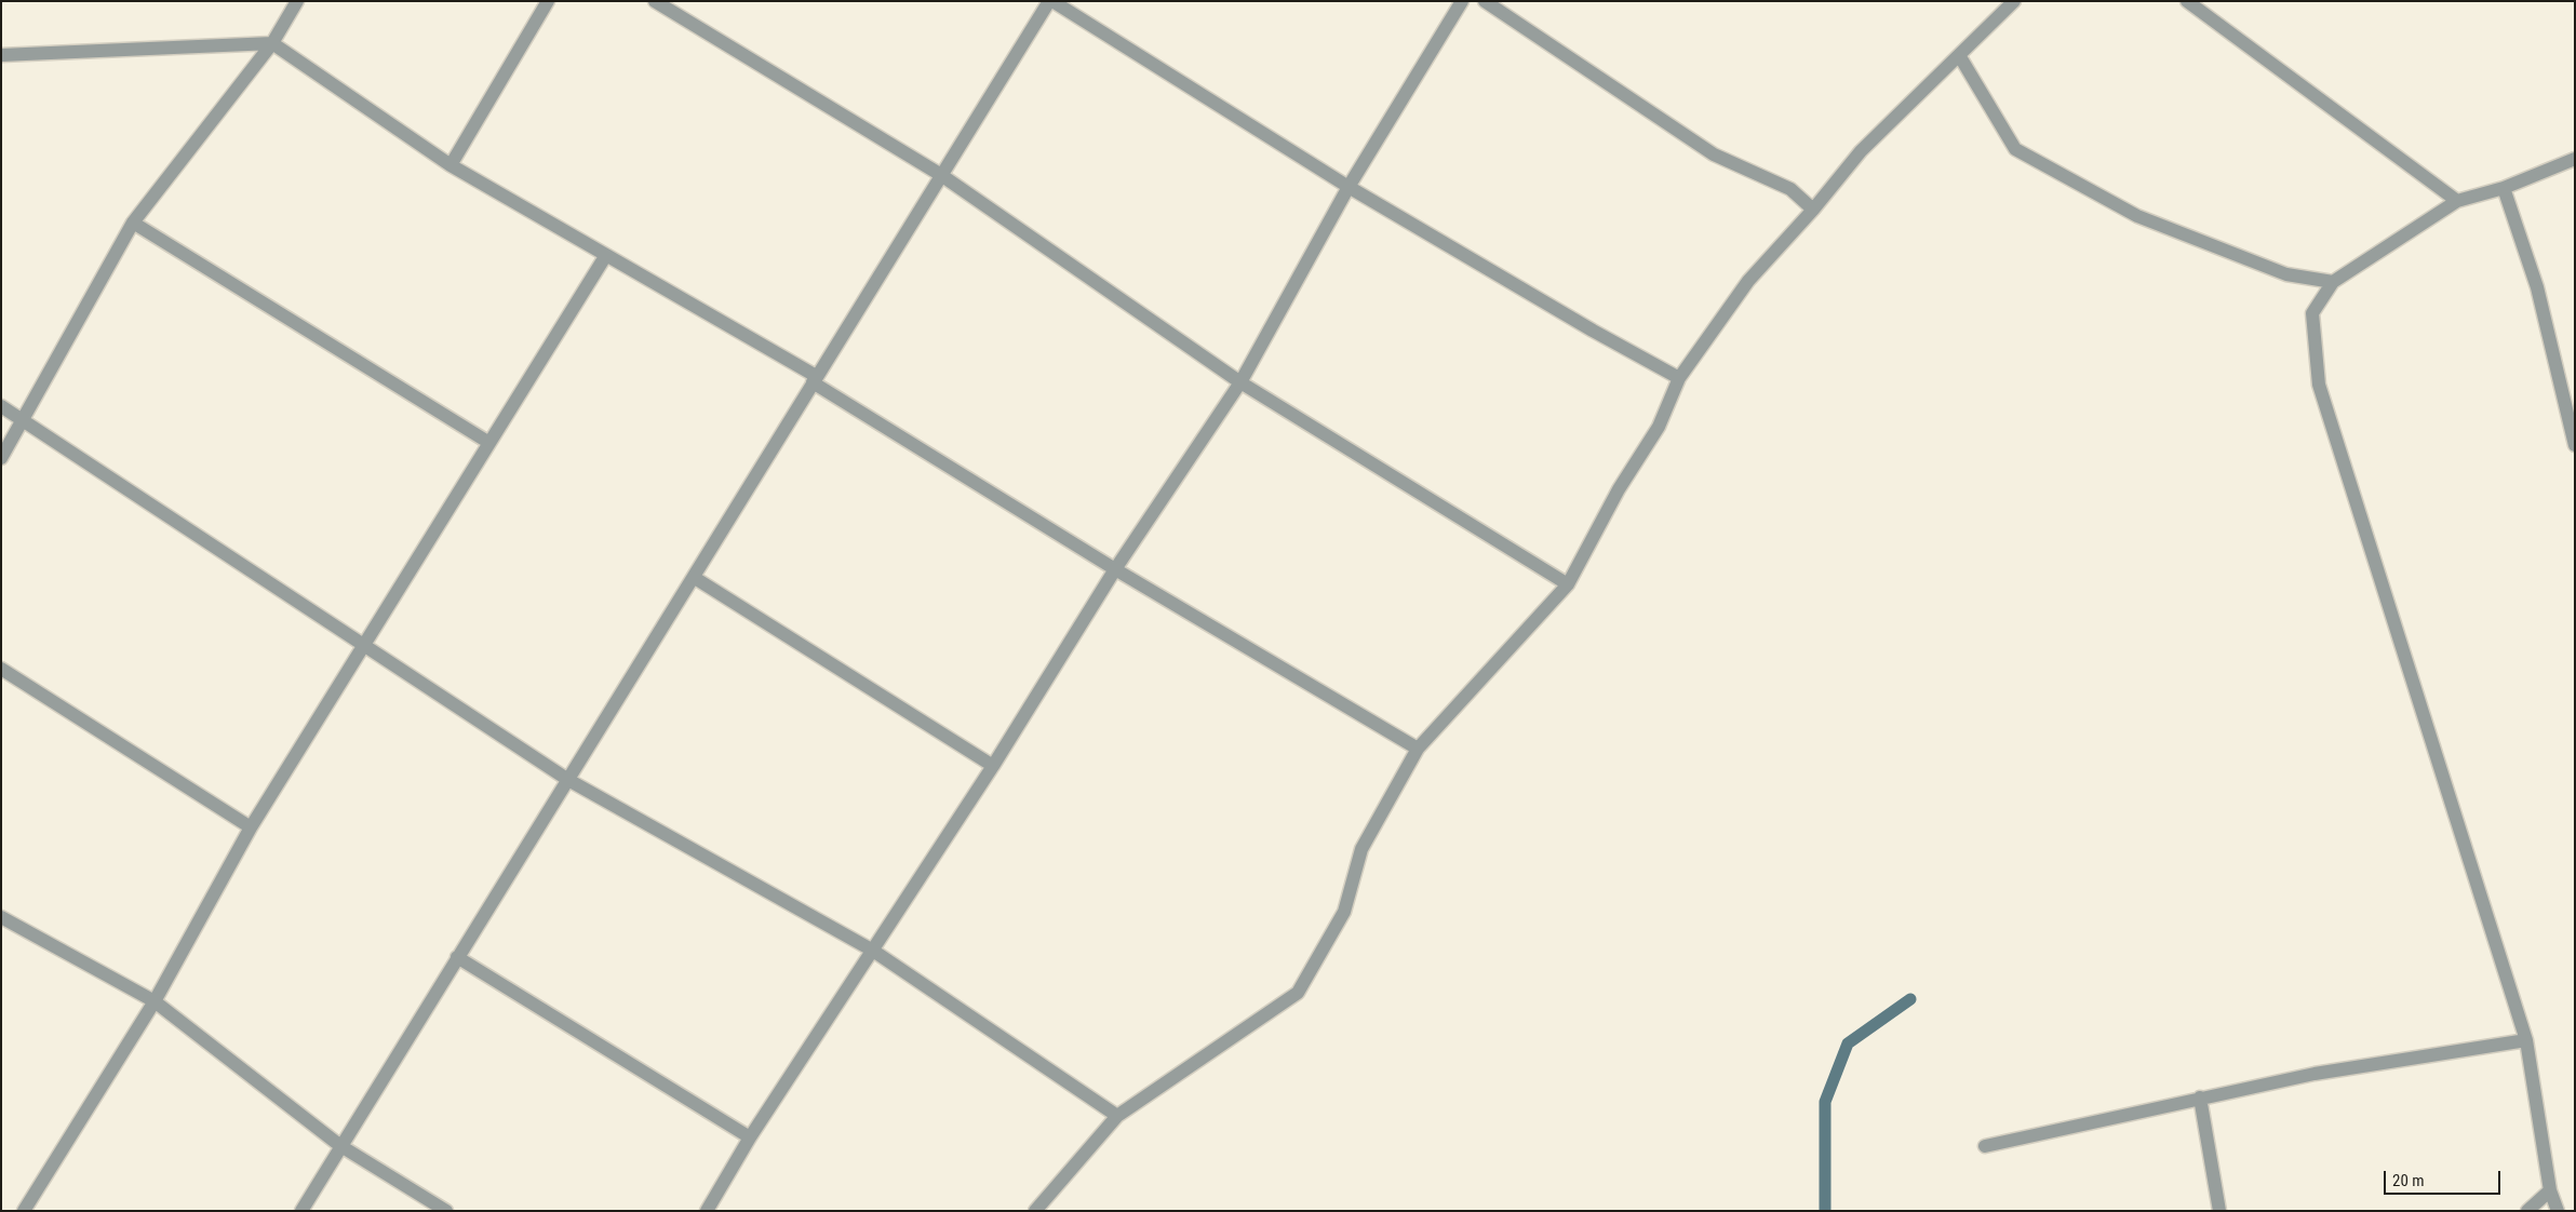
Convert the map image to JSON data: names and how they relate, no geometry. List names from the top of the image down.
{
  "scale_bar": "20 m"
}
